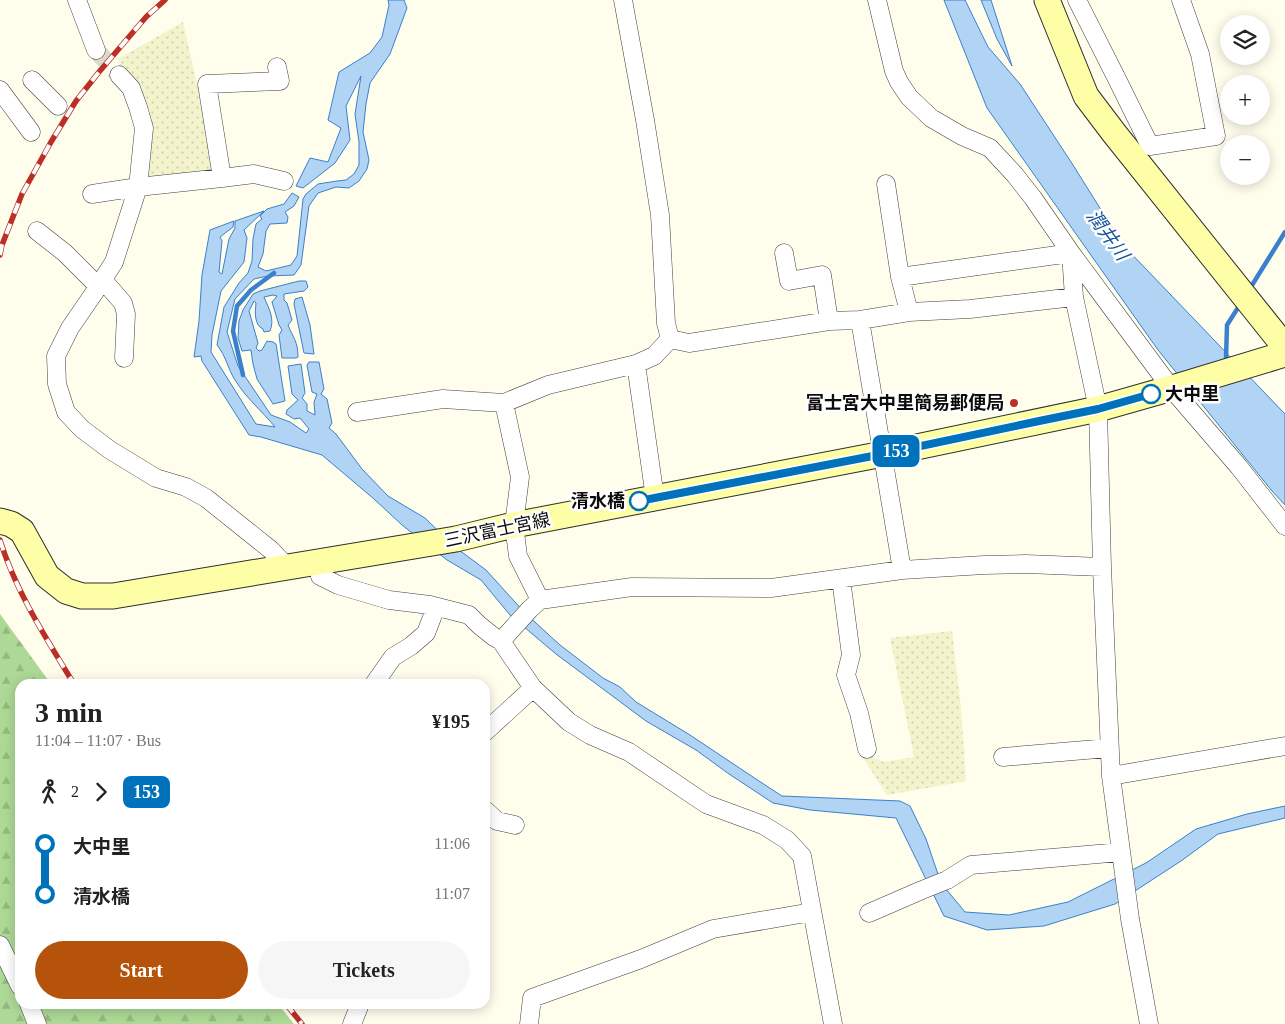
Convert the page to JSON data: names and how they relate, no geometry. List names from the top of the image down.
{
  "streets": {
    "main road": ["三沢富士宮線"]
  },
  "water": ["潤井川"],
  "places": ["大中里", "富士宮大中里簡易郵便局", "清水橋"],
  "lines": ["bus line 153"],
  "page": {
    "on_map": "153",
    "map_buttons": ["+", "−"],
    "heading": ["3 min", "11:04 – 11:07 · Bus", "¥195"],
    "legs": ["2", "153"],
    "list": [
      {
        "name": "大中里",
        "value": "11:06"
      },
      {
        "name": "清水橋",
        "value": "11:07"
      }
    ],
    "buttons": ["Start", "Tickets"]
  }
}
